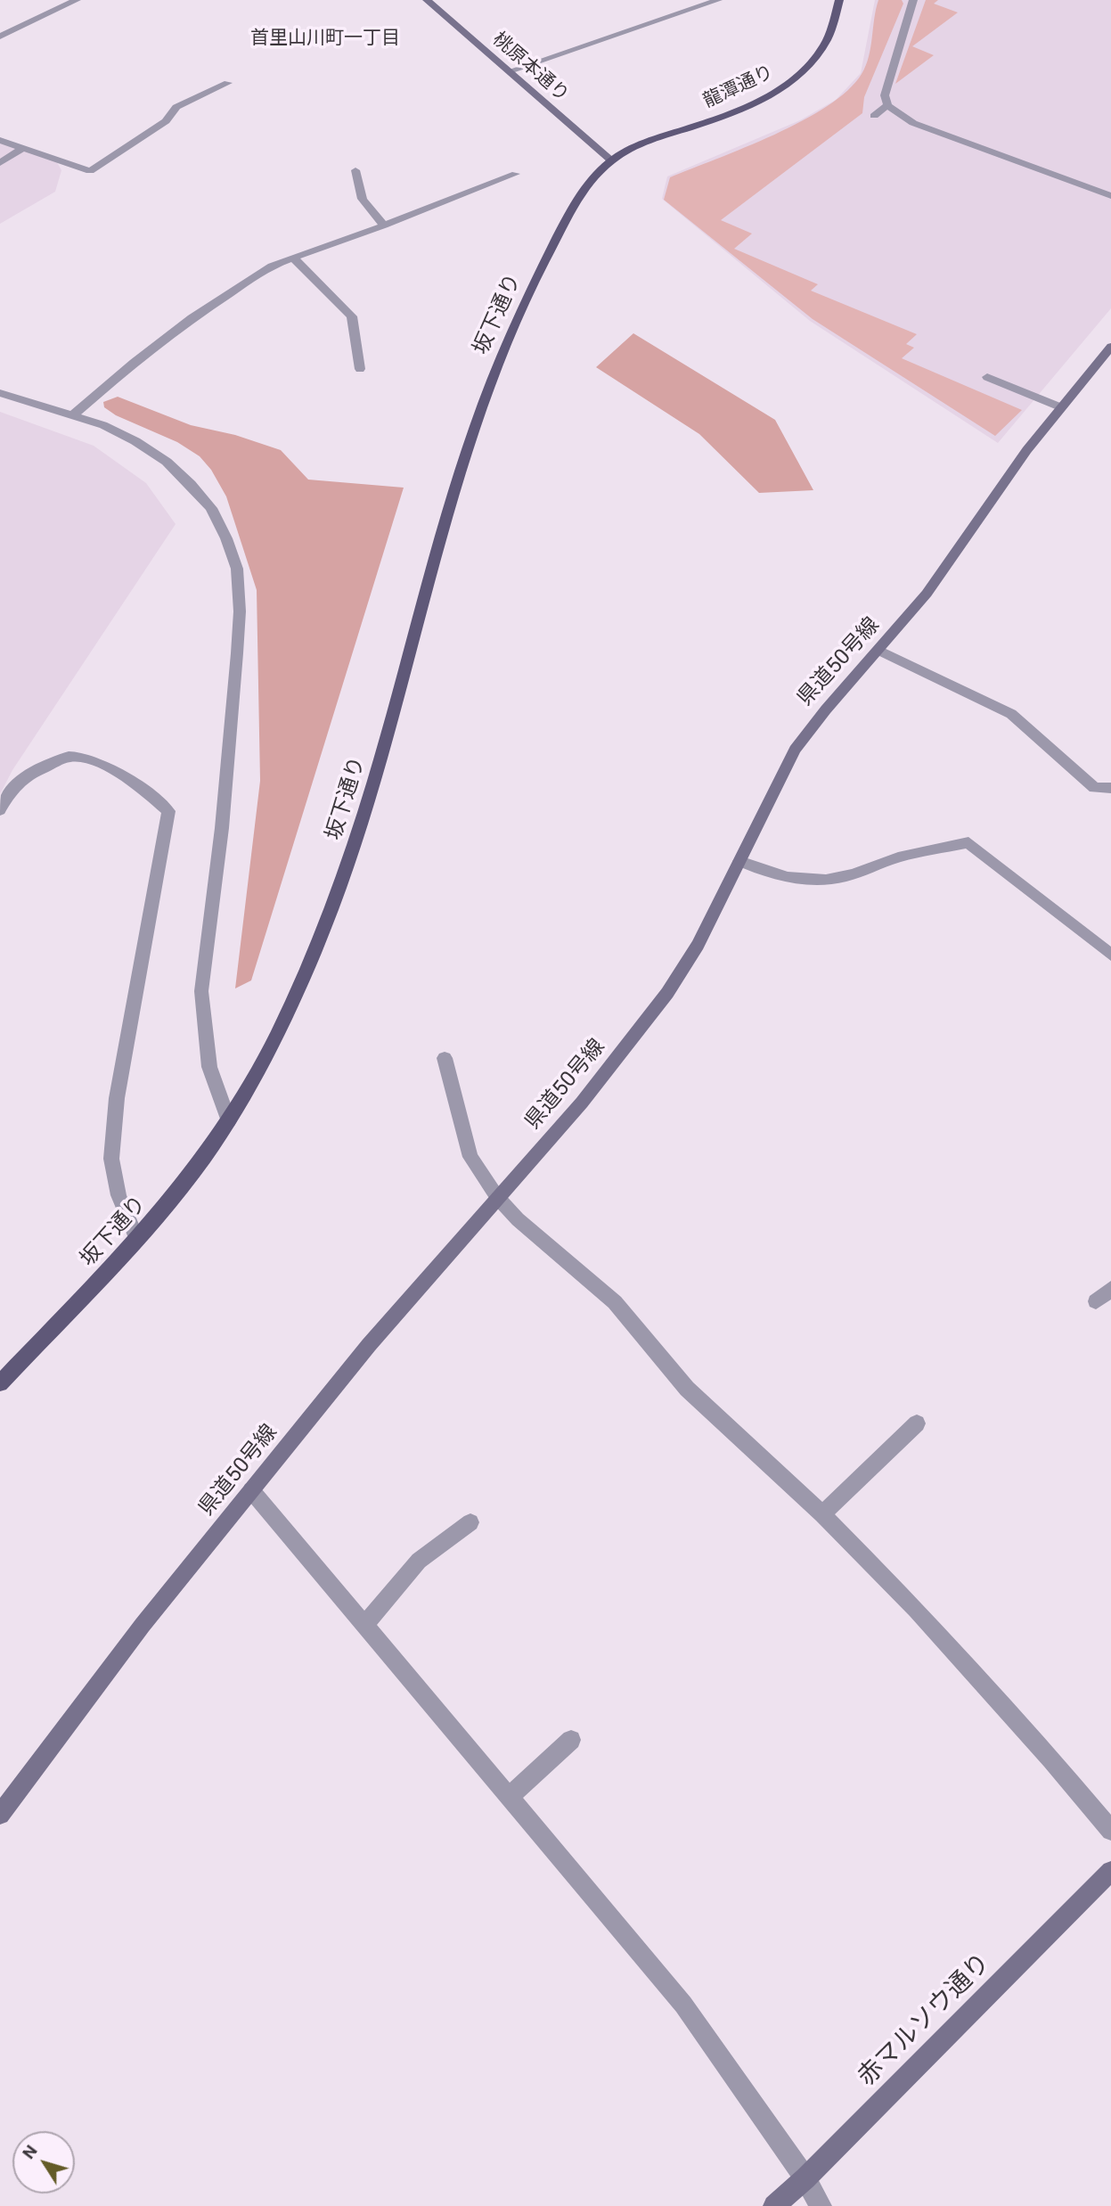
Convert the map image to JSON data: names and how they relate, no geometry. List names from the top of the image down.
{
  "streets": {
    "main road": [
      "桃原本通り",
      "龍潭通り",
      "坂下通り",
      "県道50号線",
      "赤マルソウ通り"
    ]
  },
  "crossings": [
    ["桃原本通り", "龍潭通り"],
    ["桃原本通り", "坂下通り"],
    ["龍潭通り", "坂下通り"]
  ],
  "districts": ["首里山川町一丁目"],
  "north": "top left"
}
